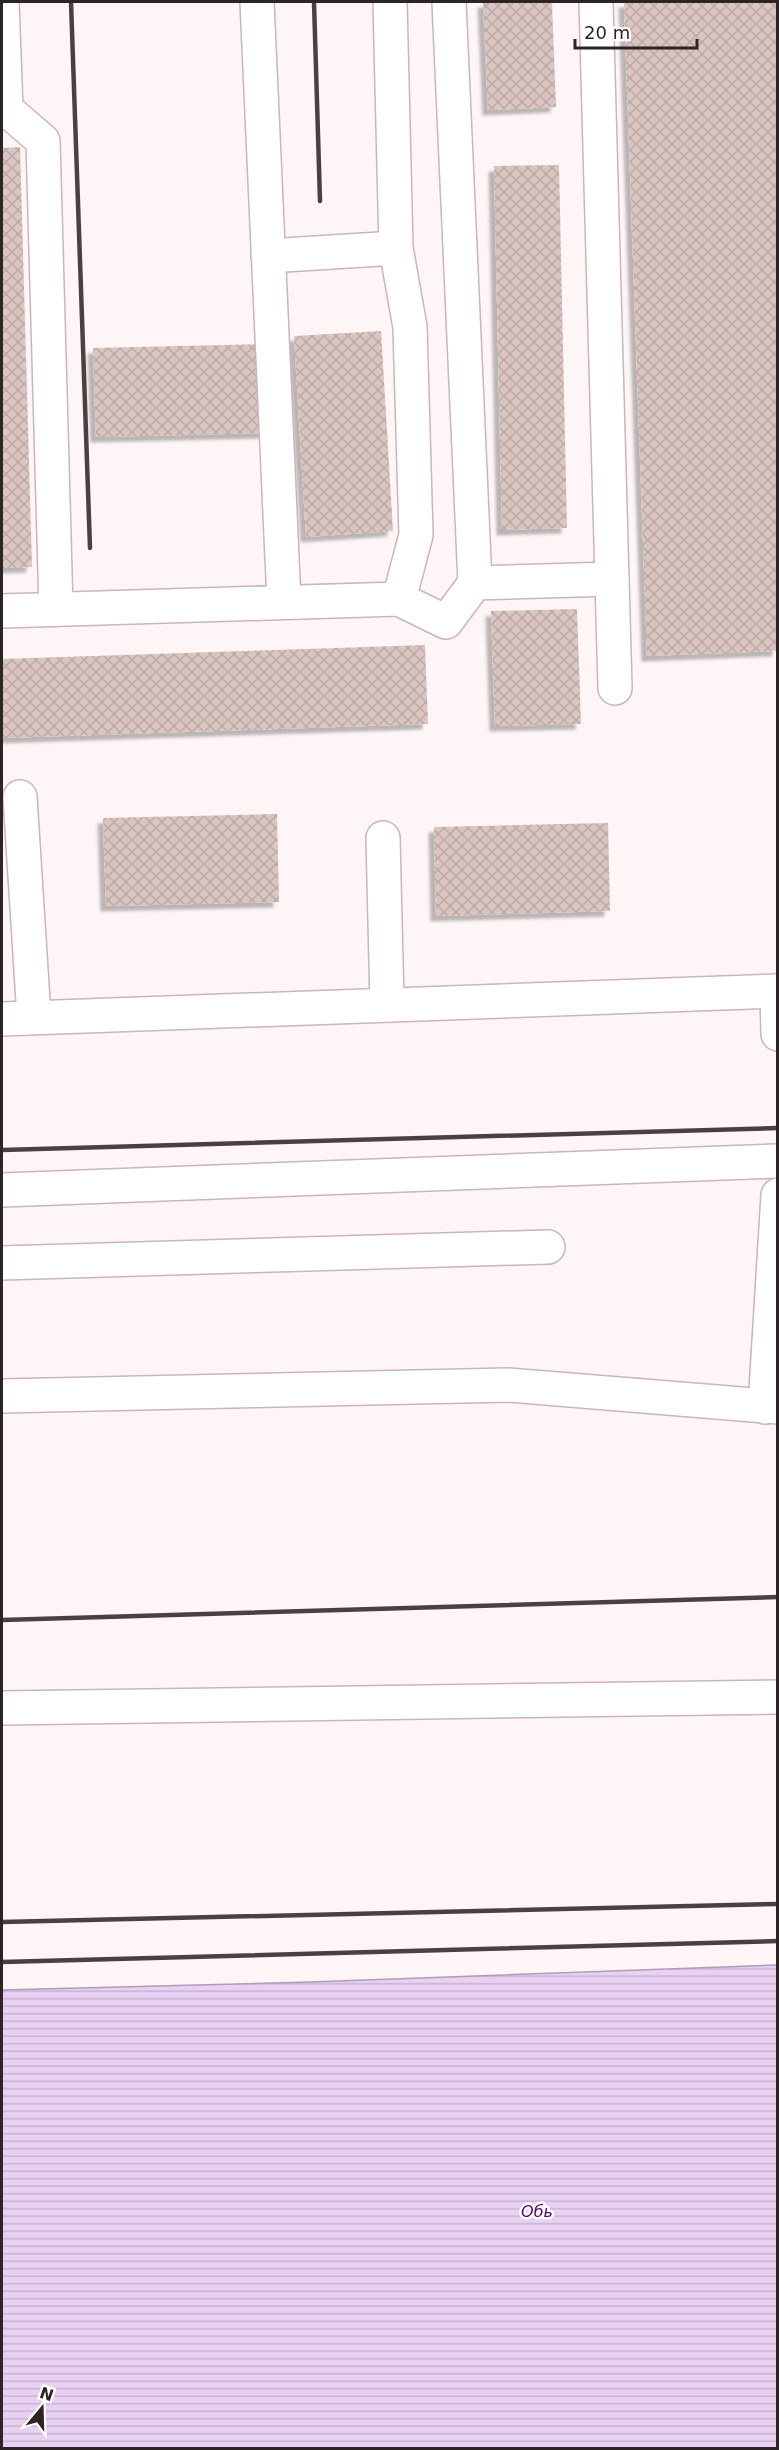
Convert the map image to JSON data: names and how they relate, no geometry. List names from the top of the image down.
{
  "water": ["Обь"],
  "scale_bar": "20 m",
  "north": "top"
}
